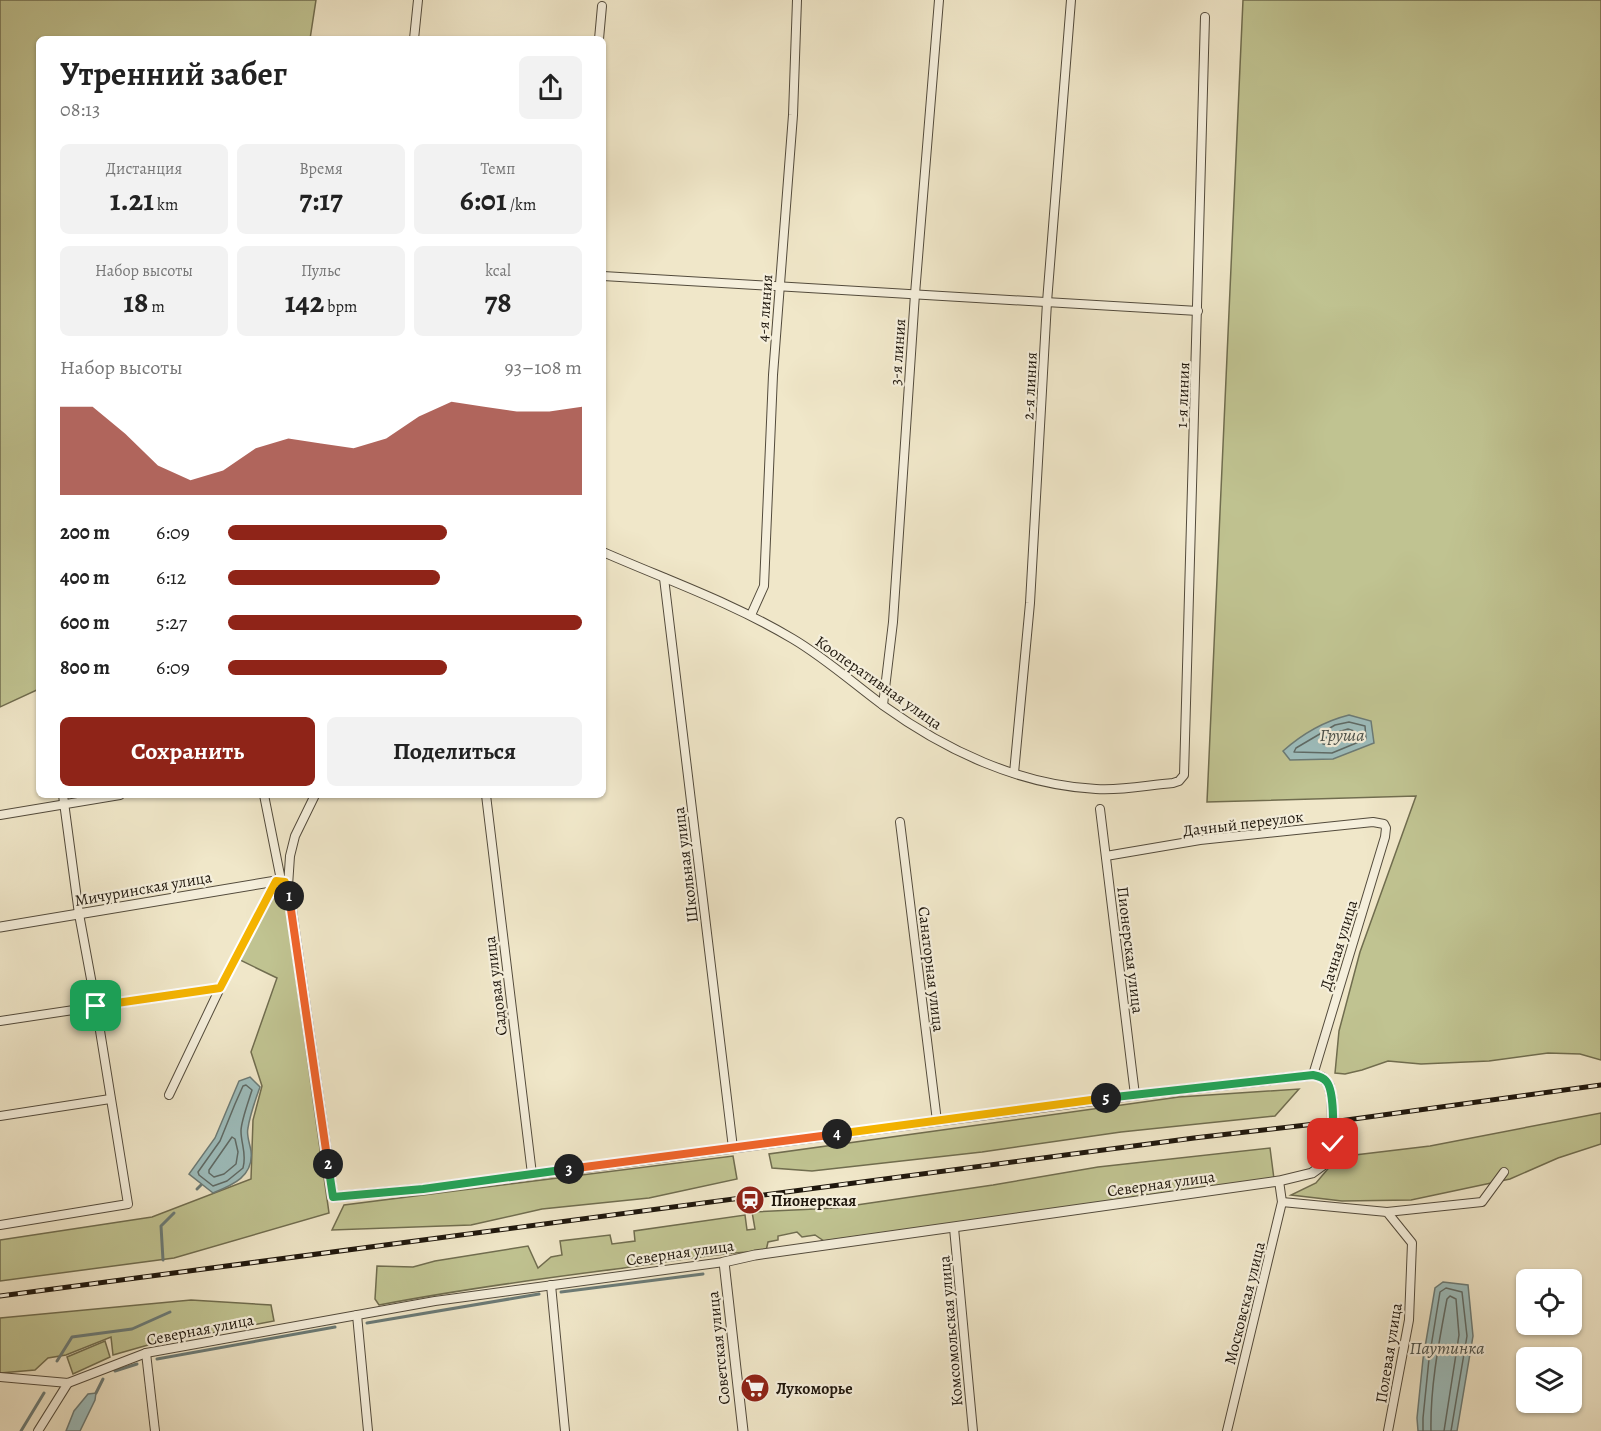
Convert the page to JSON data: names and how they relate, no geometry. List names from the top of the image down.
{
  "streets": {
    "street": [
      "4-я линия",
      "3-я линия",
      "2-я линия",
      "1-я линия",
      "Кооперативная улица",
      "Дачный переулок",
      "Школьная улица",
      "Мичуринская улица",
      "Дачная улица",
      "Пионерская улица",
      "Санаторная улица",
      "Садовая улица",
      "Северная улица",
      "Московская улица",
      "Комсомольская улица",
      "Советская улица",
      "Полевая улица"
    ]
  },
  "crossings": [
    ["4-я линия", "Кооперативная улица"],
    ["3-я линия", "Кооперативная улица"],
    ["2-я линия", "Кооперативная улица"],
    ["1-я линия", "Кооперативная улица"],
    ["Кооперативная улица", "Школьная улица"],
    ["Дачный переулок", "Дачная улица"],
    ["Дачный переулок", "Пионерская улица"],
    ["Дачная улица", "Северная улица"],
    ["Северная улица", "Московская улица"],
    ["Северная улица", "Комсомольская улица"],
    ["Северная улица", "Советская улица"]
  ],
  "water": ["Груша", "Паутинка"],
  "places": {
    "station": ["Пионерская"],
    "supermarket": ["Лукоморье"]
  },
  "page": {
    "heading": ["Утренний забег", "08:13"],
    "stats": [
      ["Дистанция", "1.21 km"],
      ["Время", "7:17"],
      ["Темп", "6:01 /km"],
      ["Набор высоты", "18 m"],
      ["Пульс", "142 bpm"],
      ["kcal", "78"]
    ],
    "chart": ["Набор высоты", "93–108 m"],
    "list": [
      {
        "name": "200 m",
        "note": "6:09"
      },
      {
        "name": "400 m",
        "note": "6:12"
      },
      {
        "name": "600 m",
        "note": "5:27"
      },
      {
        "name": "800 m",
        "note": "6:09"
      }
    ],
    "buttons": ["Сохранить", "Поделиться"],
    "pins": [
      "1",
      "5",
      "4",
      "2",
      "3"
    ]
  }
}
